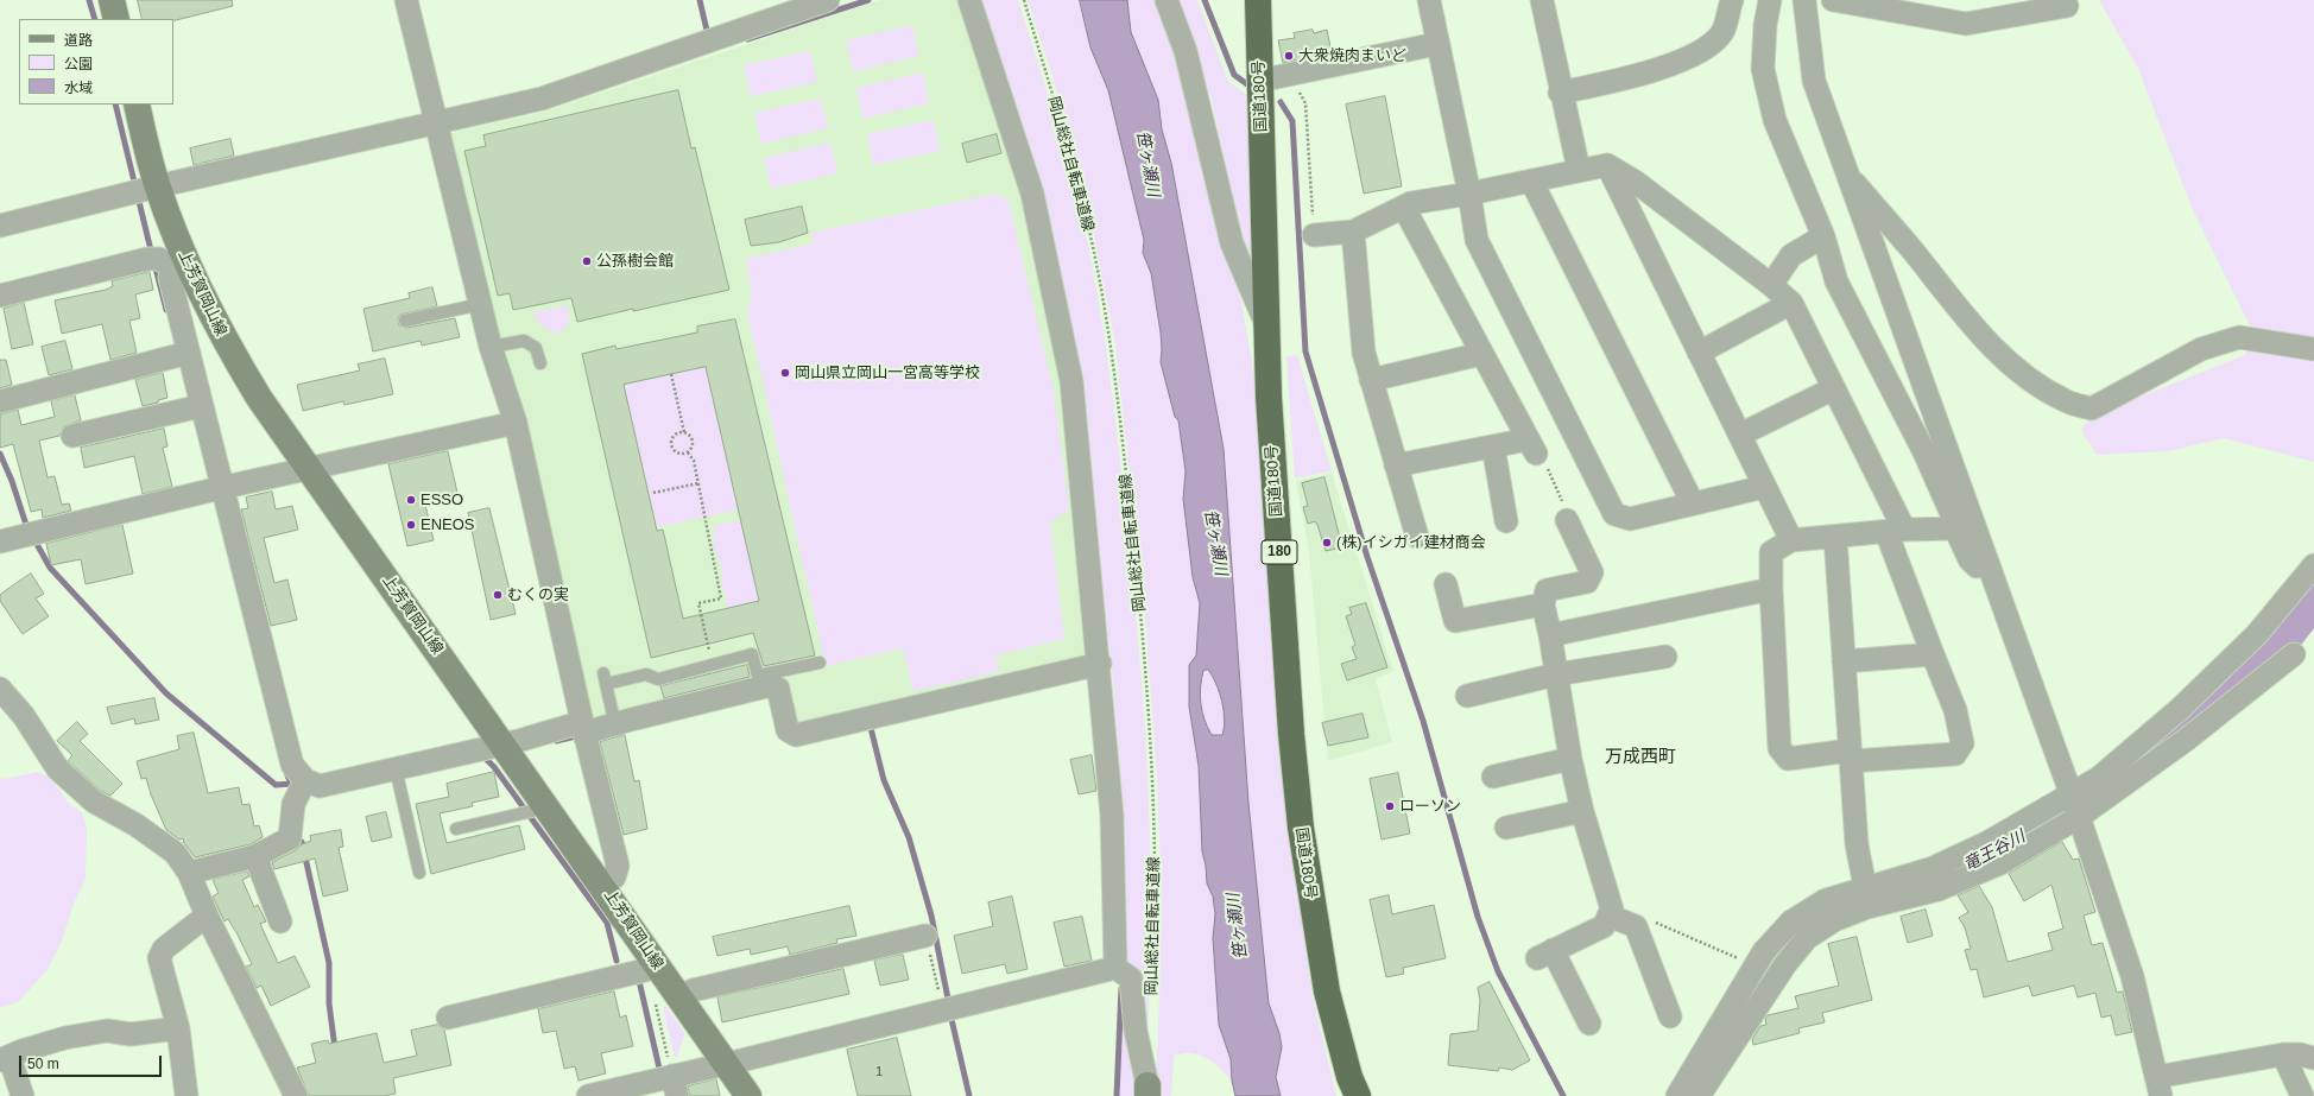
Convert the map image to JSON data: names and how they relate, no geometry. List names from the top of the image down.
{
  "streets": {
    "highway": ["国道180号", "180"],
    "main road": ["上芳賀岡山線"],
    "path": ["岡山総社自転車道線"]
  },
  "districts": ["万成西町"],
  "water": ["笹ヶ瀬川", "竜王谷川"],
  "places": [
    "大衆焼肉まいど",
    "公孫樹会館",
    "岡山県立岡山一宮高等学校",
    "ESSO",
    "ENEOS",
    "(株)イシガイ建材商会",
    "むくの実",
    "ローソン"
  ],
  "house_numbers": ["1"],
  "legend": ["道路", "公園", "水域"],
  "scale_bar": "50 m"
}
